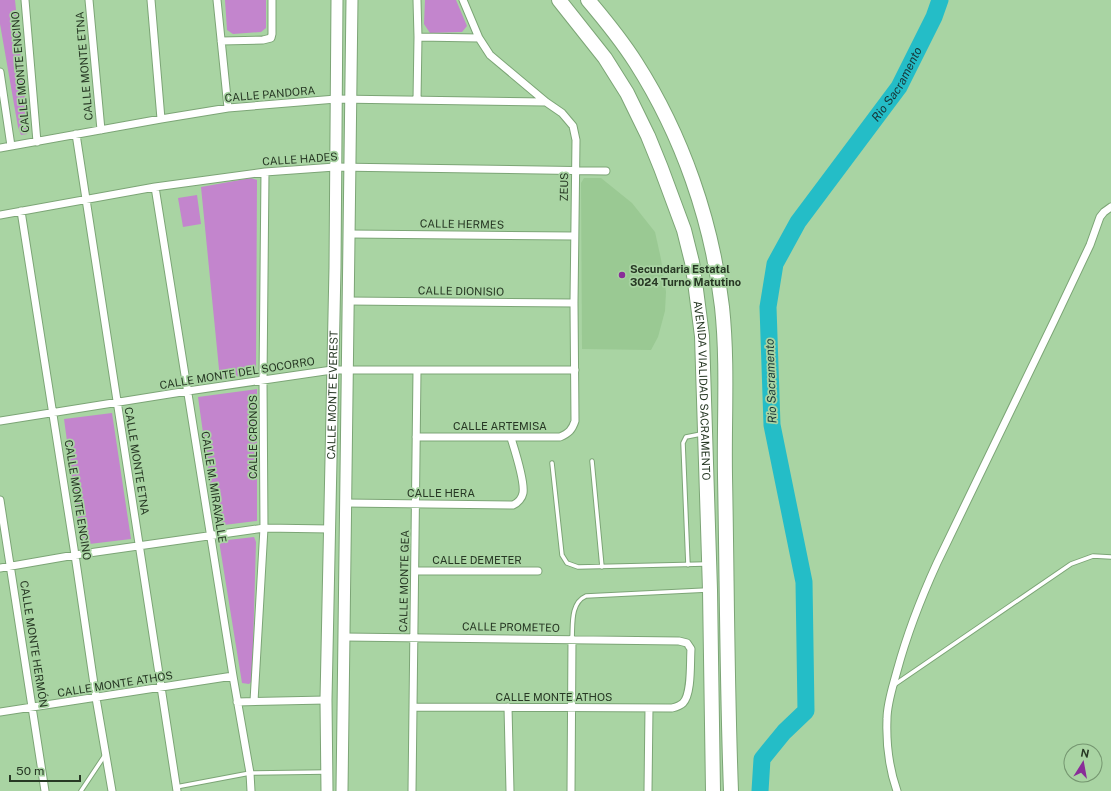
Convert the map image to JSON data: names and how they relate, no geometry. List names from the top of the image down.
{
  "streets": {
    "highway": ["AVENIDA VIALIDAD SACRAMENTO"],
    "street": [
      "CALLE MONTE ETNA",
      "CALLE MONTE ENCINO",
      "CALLE PANDORA",
      "CALLE HADES",
      "ZEUS",
      "CALLE HERMES",
      "CALLE DIONISIO",
      "CALLE MONTE DEL SOCORRO",
      "CALLE MONTE EVEREST",
      "CALLE ARTEMISA",
      "CALLE CRONOS",
      "CALLE M. MIRAVALLE",
      "CALLE HERA",
      "CALLE DEMETER",
      "CALLE MONTE GEA",
      "CALLE PROMETEO",
      "CALLE MONTE HERMÓN",
      "CALLE MONTE ATHOS"
    ]
  },
  "crossings": [
    ["CALLE MONTE ETNA", "CALLE PANDORA"],
    ["CALLE MONTE ETNA", "CALLE HADES"],
    ["CALLE MONTE ETNA", "CALLE MONTE DEL SOCORRO"],
    ["CALLE MONTE ETNA", "CALLE MONTE ATHOS"],
    ["CALLE MONTE ENCINO", "CALLE PANDORA"],
    ["CALLE MONTE ENCINO", "CALLE HADES"],
    ["CALLE MONTE ENCINO", "CALLE MONTE DEL SOCORRO"],
    ["CALLE MONTE ENCINO", "CALLE MONTE ATHOS"],
    ["CALLE PANDORA", "ZEUS"],
    ["CALLE PANDORA", "CALLE MONTE EVEREST"],
    ["CALLE HADES", "ZEUS"],
    ["CALLE HADES", "CALLE MONTE EVEREST"],
    ["CALLE HADES", "CALLE CRONOS"],
    ["CALLE HADES", "CALLE M. MIRAVALLE"],
    ["ZEUS", "CALLE HERMES"],
    ["ZEUS", "CALLE DIONISIO"],
    ["ZEUS", "CALLE MONTE DEL SOCORRO"],
    ["ZEUS", "CALLE ARTEMISA"],
    ["CALLE HERMES", "CALLE MONTE EVEREST"],
    ["CALLE DIONISIO", "CALLE MONTE EVEREST"],
    ["CALLE MONTE DEL SOCORRO", "CALLE MONTE EVEREST"],
    ["CALLE MONTE DEL SOCORRO", "CALLE CRONOS"],
    ["CALLE MONTE DEL SOCORRO", "CALLE M. MIRAVALLE"],
    ["CALLE MONTE DEL SOCORRO", "CALLE MONTE GEA"],
    ["CALLE MONTE EVEREST", "CALLE HERA"],
    ["CALLE MONTE EVEREST", "CALLE PROMETEO"],
    ["CALLE ARTEMISA", "CALLE HERA"],
    ["CALLE ARTEMISA", "CALLE MONTE GEA"],
    ["CALLE M. MIRAVALLE", "CALLE MONTE ATHOS"],
    ["CALLE HERA", "CALLE MONTE GEA"],
    ["CALLE DEMETER", "CALLE MONTE GEA"],
    ["CALLE MONTE GEA", "CALLE PROMETEO"],
    ["CALLE MONTE GEA", "CALLE MONTE ATHOS"],
    ["CALLE PROMETEO", "CALLE MONTE ATHOS"],
    ["CALLE MONTE HERMÓN", "CALLE MONTE ATHOS"]
  ],
  "water": ["Rio Sacramento"],
  "places": ["Secundaria Estatal 3024 Turno Matutino"],
  "scale_bar": "50 m",
  "north": "top"
}
